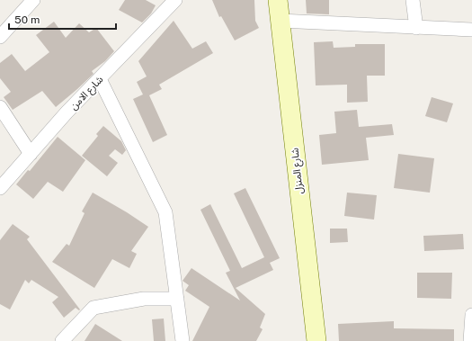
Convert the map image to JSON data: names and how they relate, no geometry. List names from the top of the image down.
{
  "streets": {
    "street": ["شارع الامن", "شارع المنزل"]
  },
  "scale_bar": "50 m"
}
